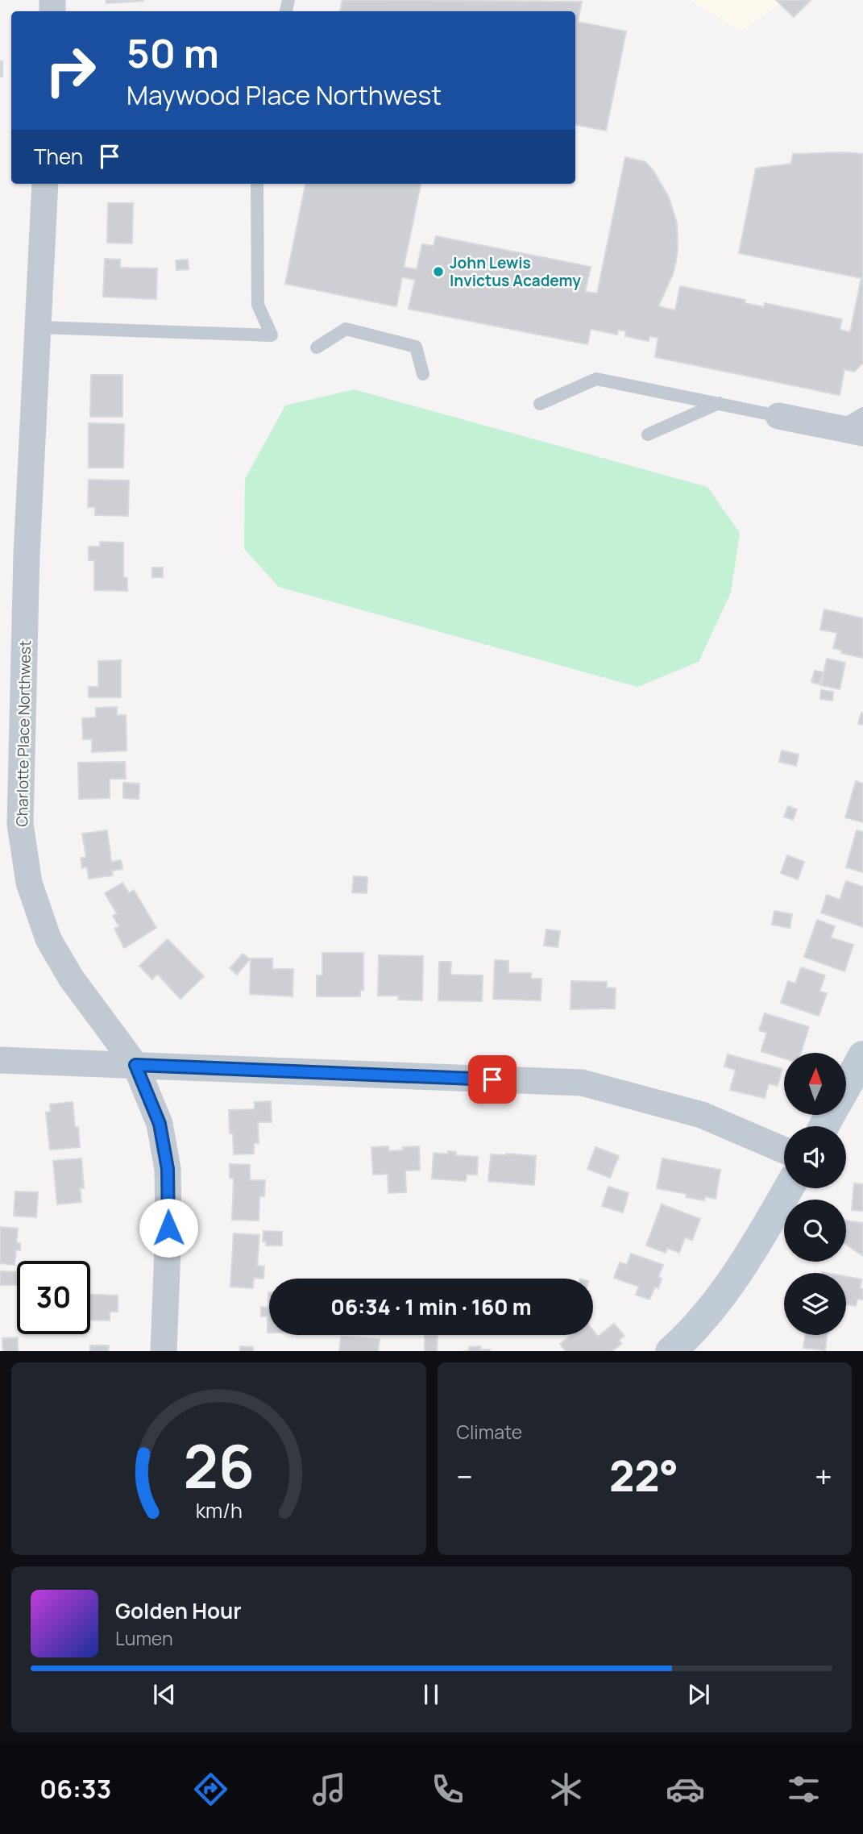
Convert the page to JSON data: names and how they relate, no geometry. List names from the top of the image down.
{
  "streets": {
    "street": ["Charlotte Place Northwest"]
  },
  "places": ["John Lewis Invictus Academy"],
  "north": "top",
  "page": {
    "turn": ["50 m", "Maywood Place Northwest"],
    "then": "Then",
    "limit": "30",
    "trip": "06:34 · 1 min · 160 m",
    "tile": "Climate",
    "heat": ["−", "22°", "+"],
    "song": ["Golden Hour", "Lumen"],
    "tabs": "06:33",
    "gauge": ["26", "km/h"]
  }
}
